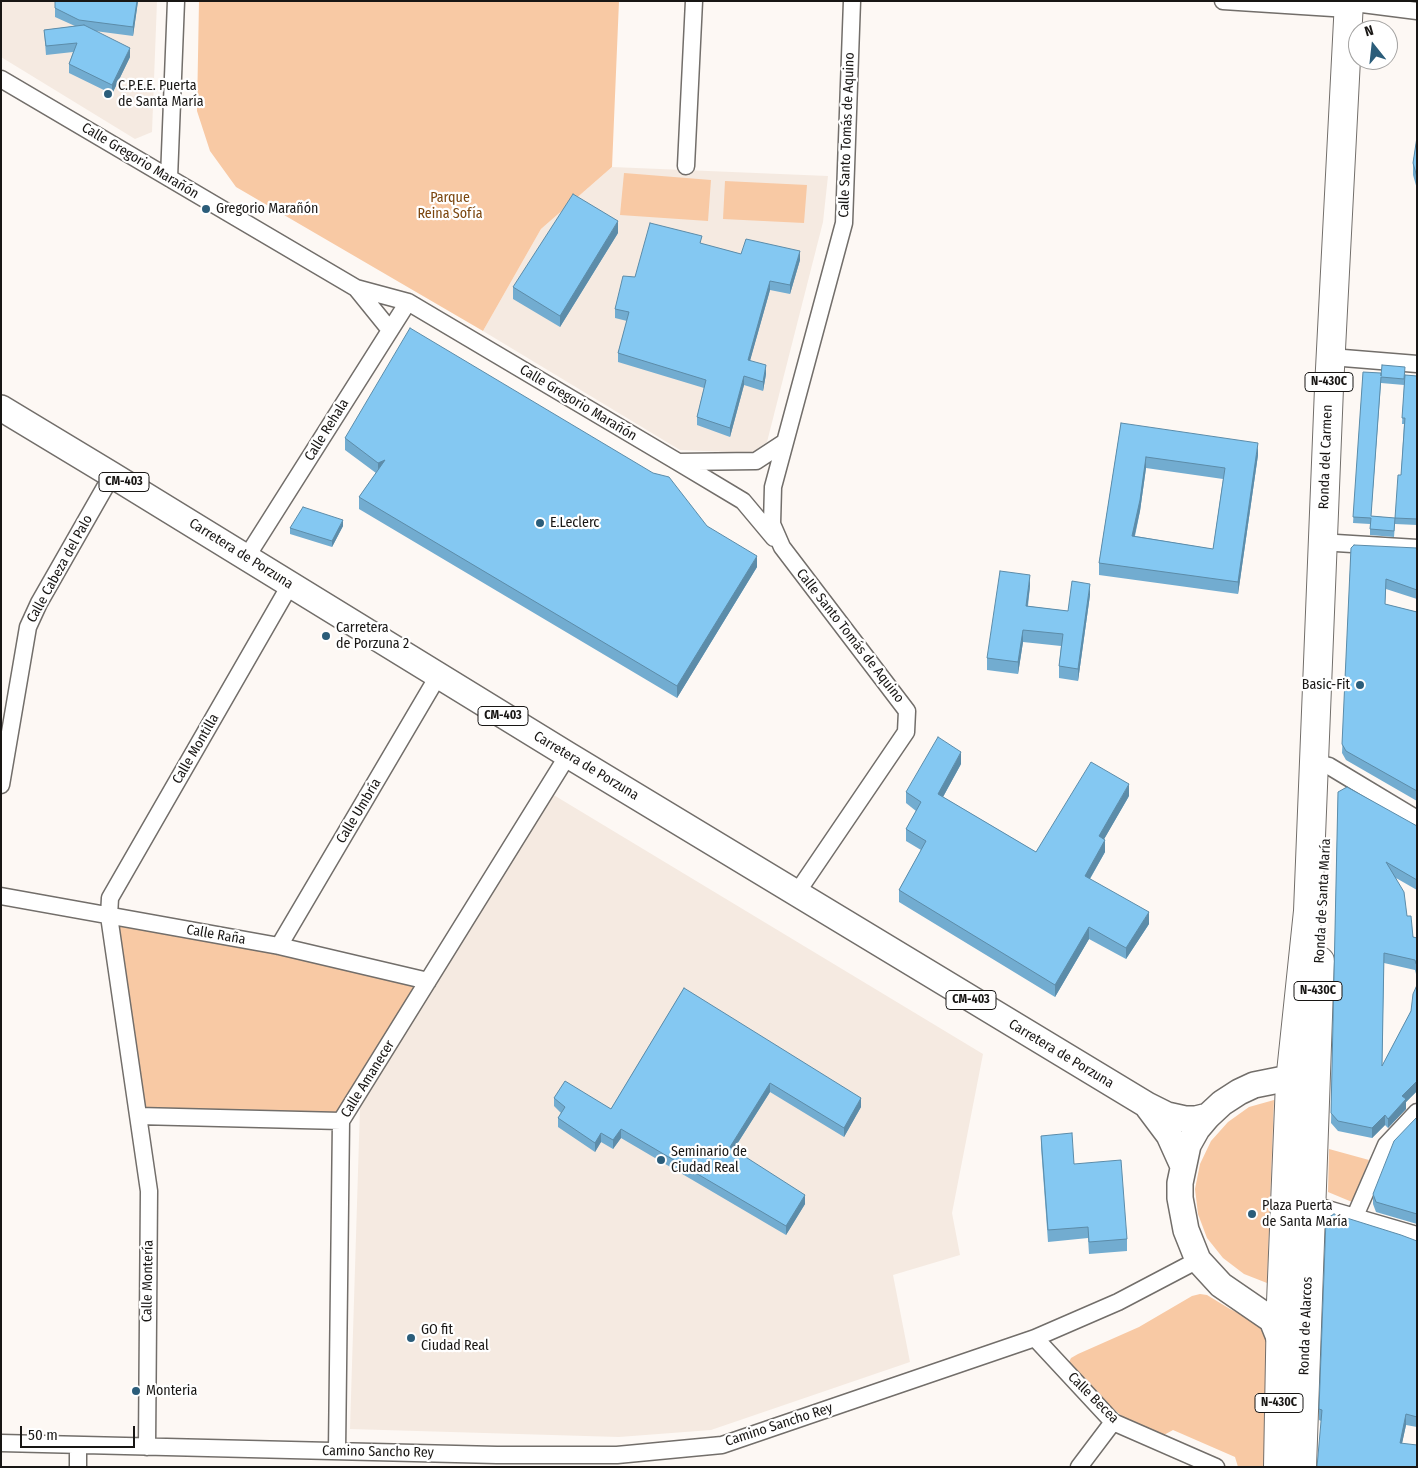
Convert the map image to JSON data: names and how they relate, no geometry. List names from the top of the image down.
{
  "streets": {
    "highway": [
      "N-430C",
      "Ronda del Carmen",
      "Ronda de Santa María",
      "Ronda de Alarcos"
    ],
    "main road": ["CM-403", "Carretera de Porzuna"],
    "street": [
      "Calle Santo Tomás de Aquino",
      "Calle Gregorio Marañón",
      "Calle Rehala",
      "Calle Cabeza del Palo",
      "Calle Montilla",
      "Calle Umbría",
      "Calle Raña",
      "Calle Amanecer",
      "Calle Montería",
      "Calle Becea",
      "Camino Sancho Rey"
    ]
  },
  "crossings": [
    ["Calle Santo Tomás de Aquino", "Calle Gregorio Marañón"],
    ["Calle Santo Tomás de Aquino", "Carretera de Porzuna"],
    ["Calle Gregorio Marañón", "Calle Rehala"],
    ["N-430C", "Ronda de Santa María"],
    ["N-430C", "Ronda de Alarcos"],
    ["Calle Rehala", "Carretera de Porzuna"],
    ["Ronda del Carmen", "Ronda de Santa María"],
    ["Carretera de Porzuna", "Calle Cabeza del Palo"],
    ["Carretera de Porzuna", "Calle Montilla"],
    ["Carretera de Porzuna", "Calle Umbría"],
    ["Carretera de Porzuna", "Calle Amanecer"],
    ["Calle Montilla", "Calle Raña"],
    ["Calle Montilla", "Calle Montería"],
    ["Calle Umbría", "Calle Raña"],
    ["Ronda de Santa María", "Ronda de Alarcos"],
    ["Calle Raña", "Calle Amanecer"],
    ["Calle Raña", "Calle Montería"],
    ["Calle Amanecer", "Camino Sancho Rey"],
    ["Calle Montería", "Camino Sancho Rey"],
    ["Calle Becea", "Camino Sancho Rey"]
  ],
  "parks": ["Parque Reina Sofía"],
  "places": [
    "C.P.E.E. Puerta de Santa María",
    "Gregorio Marañón",
    "E.Leclerc",
    "Carretera de Porzuna 2",
    "Basic-Fit",
    "Seminario de Ciudad Real",
    "Plaza Puerta de Santa María",
    "GO fit Ciudad Real",
    "Monteria"
  ],
  "scale_bar": "50 m",
  "north": "top"
}
